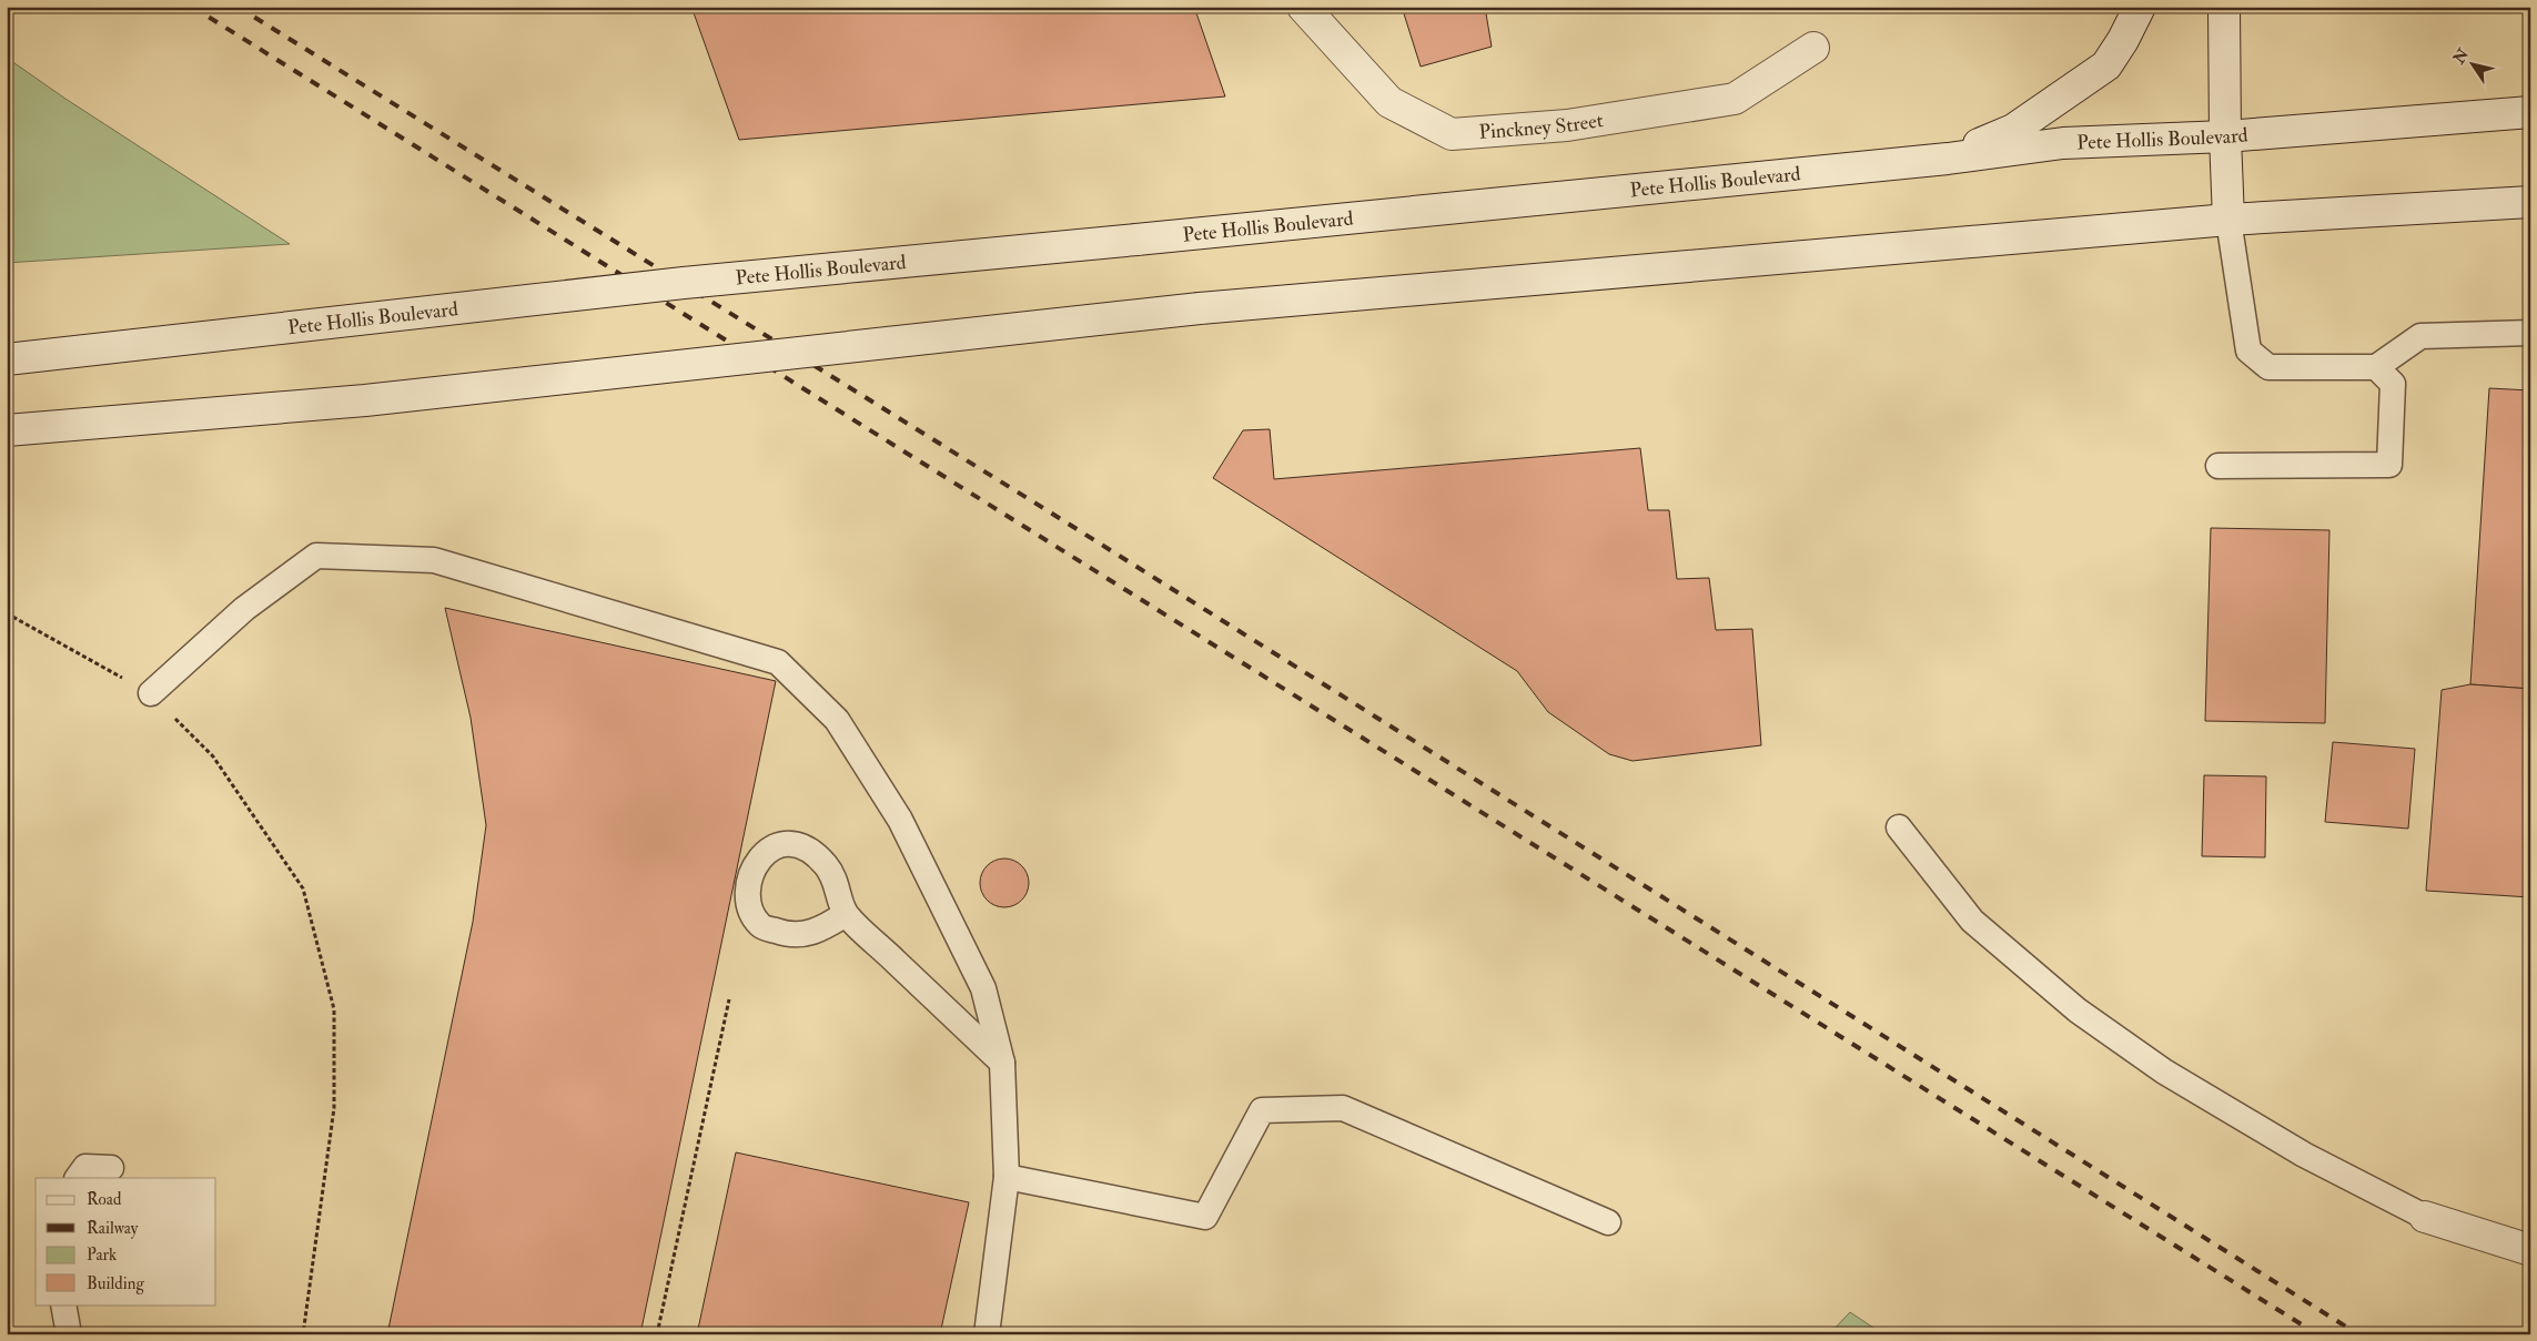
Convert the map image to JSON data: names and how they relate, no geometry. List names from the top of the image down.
{
  "streets": {
    "main road": ["Pinckney Street", "Pete Hollis Boulevard"]
  },
  "legend": [
    "Road",
    "Railway",
    "Park",
    "Building"
  ],
  "north": "top left"
}
